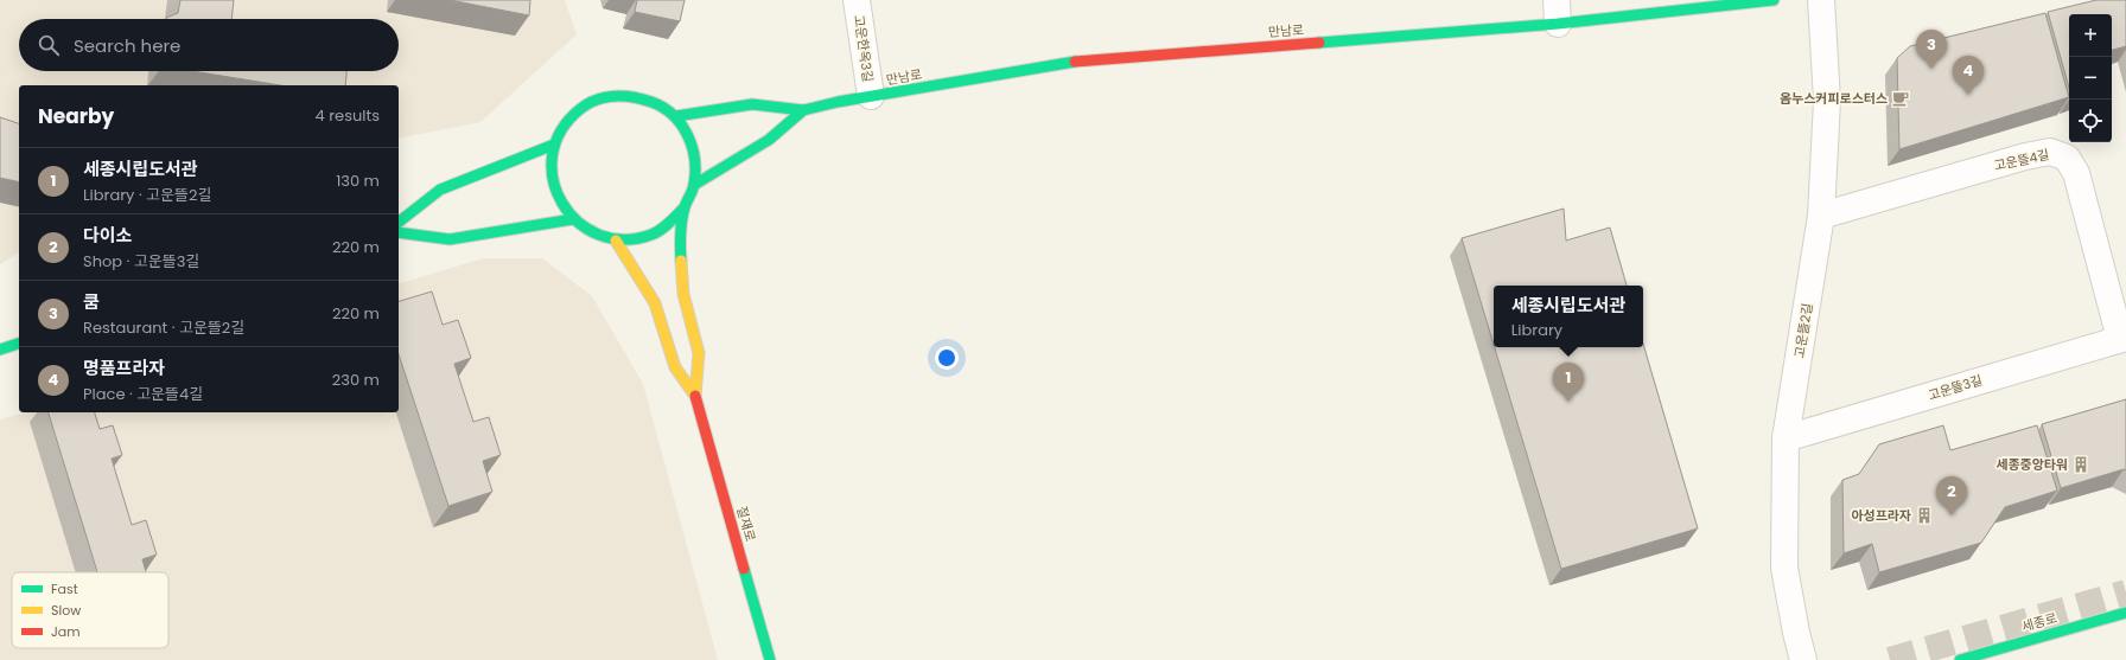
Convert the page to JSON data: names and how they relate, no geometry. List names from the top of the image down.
{
  "streets": {
    "street": [
      "만남로",
      "고운한옥3길",
      "고운뜰4길",
      "고운뜰2길",
      "고운뜰3길",
      "절재로",
      "세종로"
    ]
  },
  "crossings": [
    ["만남로", "고운한옥3길"],
    ["고운뜰4길", "고운뜰2길"],
    ["고운뜰4길", "고운뜰3길"],
    ["고운뜰2길", "고운뜰3길"]
  ],
  "places": {
    "cafe": ["옴누스커피로스터스"],
    "building": ["세종중앙타워", "아성프라자"]
  },
  "legend": ["Fast", "Slow", "Jam"],
  "page": {
    "map_buttons": ["+", "−"],
    "search": "Search here",
    "pins": [
      "3",
      "4",
      "1",
      "2"
    ],
    "heading": ["Nearby", "4 results"],
    "list": [
      {
        "mark": "1",
        "name": "세종시립도서관",
        "note": "Library · 고운뜰2길",
        "value": "130 m"
      },
      {
        "mark": "2",
        "name": "다이소",
        "note": "Shop · 고운뜰3길",
        "value": "220 m"
      },
      {
        "mark": "3",
        "name": "쿰",
        "note": "Restaurant · 고운뜰2길",
        "value": "220 m"
      },
      {
        "mark": "4",
        "name": "명품프라자",
        "note": "Place · 고운뜰4길",
        "value": "230 m"
      }
    ],
    "popup": ["세종시립도서관", "Library"]
  }
}
